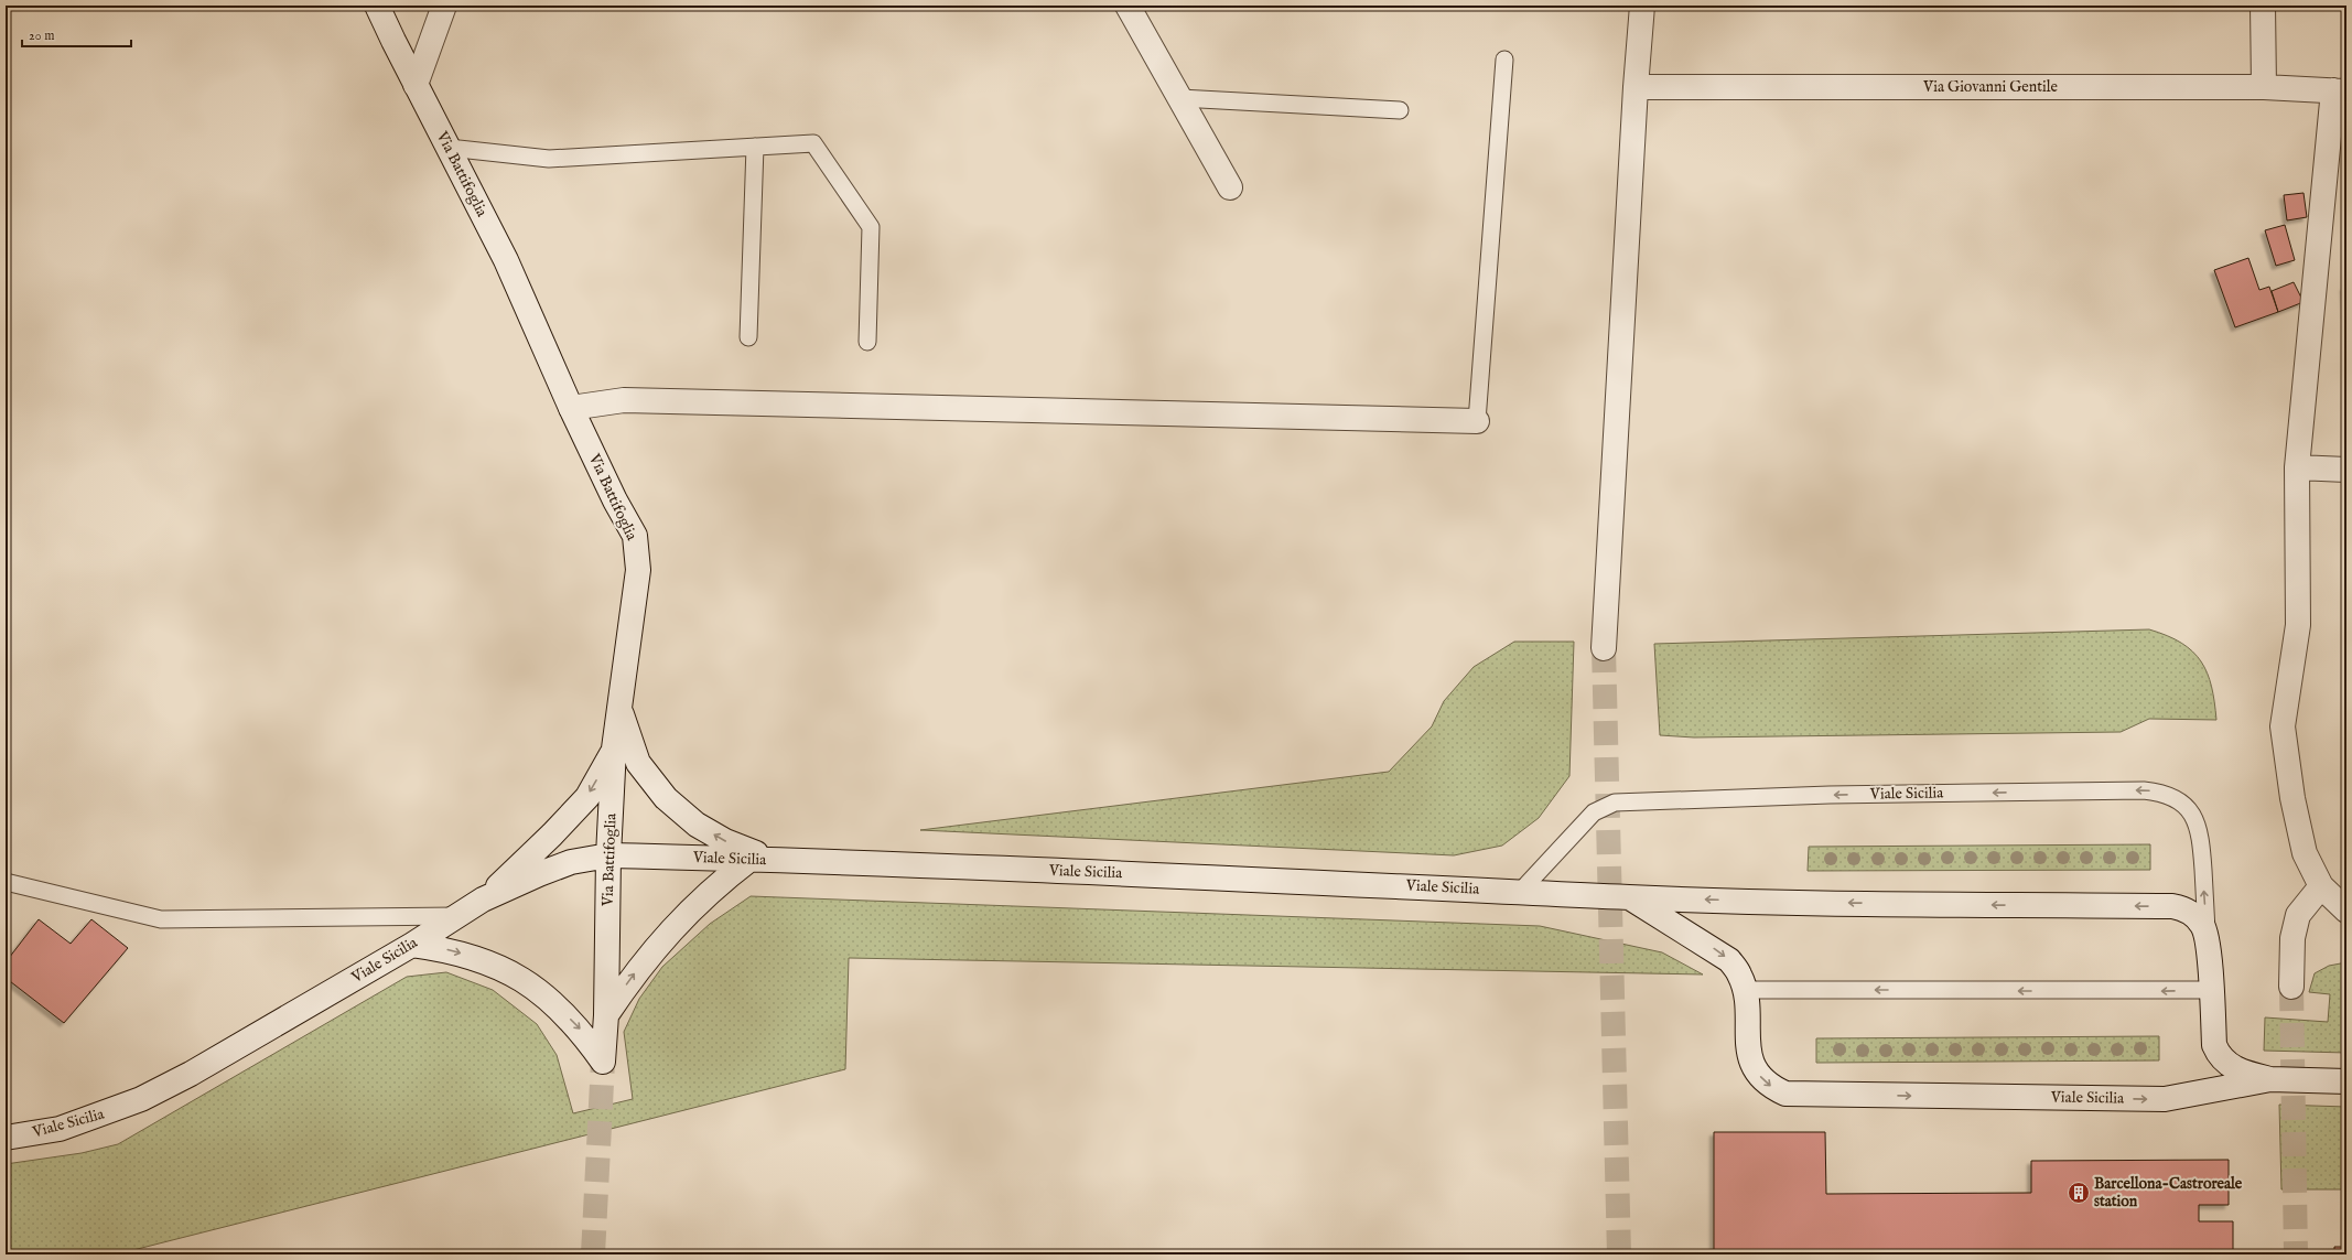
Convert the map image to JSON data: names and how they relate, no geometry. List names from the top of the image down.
{
  "streets": {
    "street": ["Via Giovanni Gentile", "Via Battifoglia", "Viale Sicilia"]
  },
  "crossings": [
    ["Via Battifoglia", "Viale Sicilia"]
  ],
  "places": {
    "building": ["Barcellona-Castroreale station"]
  },
  "scale_bar": "20 m"
}
